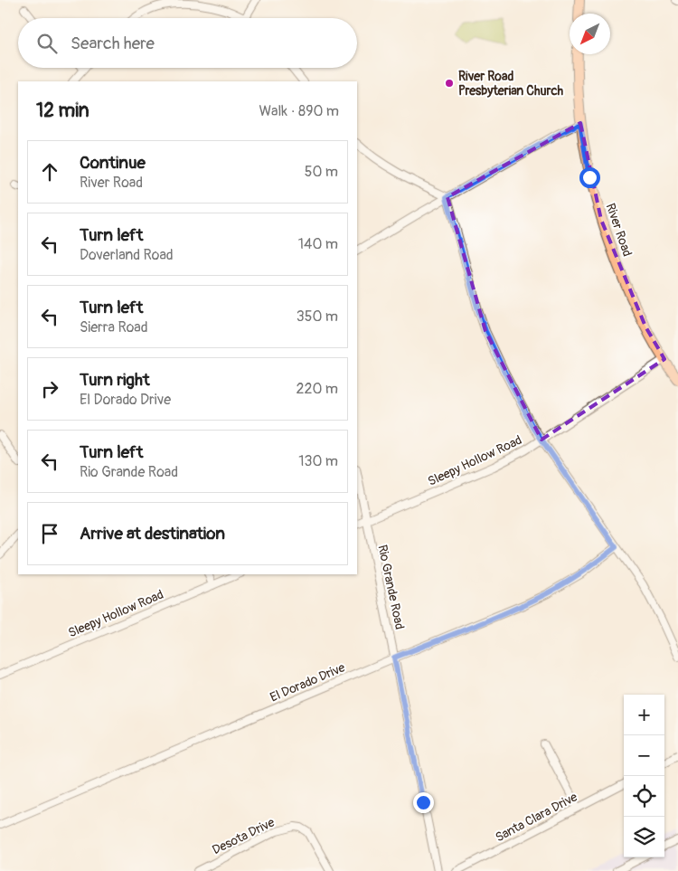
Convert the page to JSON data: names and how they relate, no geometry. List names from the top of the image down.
{
  "streets": {
    "main road": ["River Road"],
    "street": [
      "Sleepy Hollow Road",
      "Rio Grande Road",
      "El Dorado Drive",
      "Santa Clara Drive",
      "Desota Drive"
    ]
  },
  "crossings": [
    ["River Road", "Sleepy Hollow Road"],
    ["Sleepy Hollow Road", "Rio Grande Road"],
    ["Rio Grande Road", "El Dorado Drive"]
  ],
  "places": ["River Road Presbyterian Church"],
  "north": "bottom left",
  "page": {
    "search": "Search here",
    "heading": ["12 min", "Walk · 890 m"],
    "list": [
      ["Continue", "River Road", "50 m"],
      ["Turn left", "Doverland Road", "140 m"],
      ["Turn left", "Sierra Road", "350 m"],
      ["Turn right", "El Dorado Drive", "220 m"],
      ["Turn left", "Rio Grande Road", "130 m"],
      "Arrive at destination"
    ],
    "map_buttons": ["+", "−"]
  }
}
